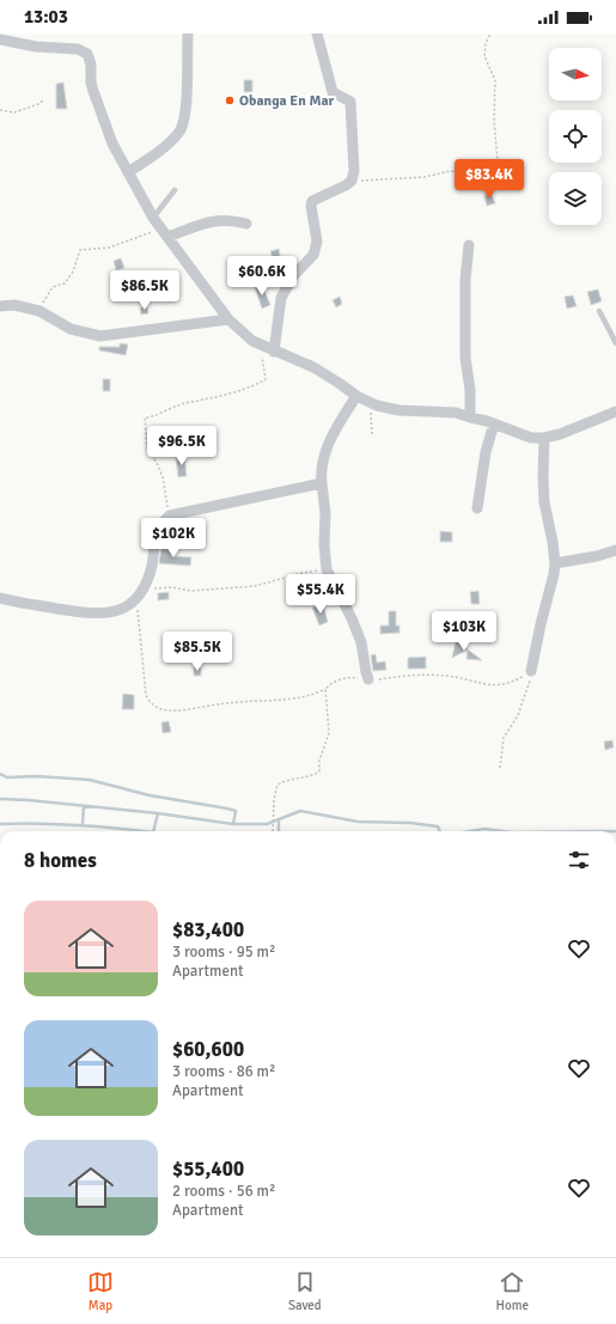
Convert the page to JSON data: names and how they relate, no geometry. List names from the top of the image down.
{
  "places": ["Obanga En Mar"],
  "north": "right",
  "page": {
    "status": "13:03",
    "price": [
      "$83.4K",
      "$60.6K",
      "$86.5K",
      "$96.5K",
      "$102K",
      "$55.4K",
      "$103K",
      "$85.5K"
    ],
    "heading": "8 homes",
    "list": [
      {
        "name": "$83,400",
        "note": "3 rooms · 95 m² · Apartment"
      },
      {
        "name": "$60,600",
        "note": "3 rooms · 86 m² · Apartment"
      },
      {
        "name": "$55,400",
        "note": "2 rooms · 56 m² · Apartment"
      }
    ],
    "tabs": ["Map", "Saved", "Home"]
  }
}
